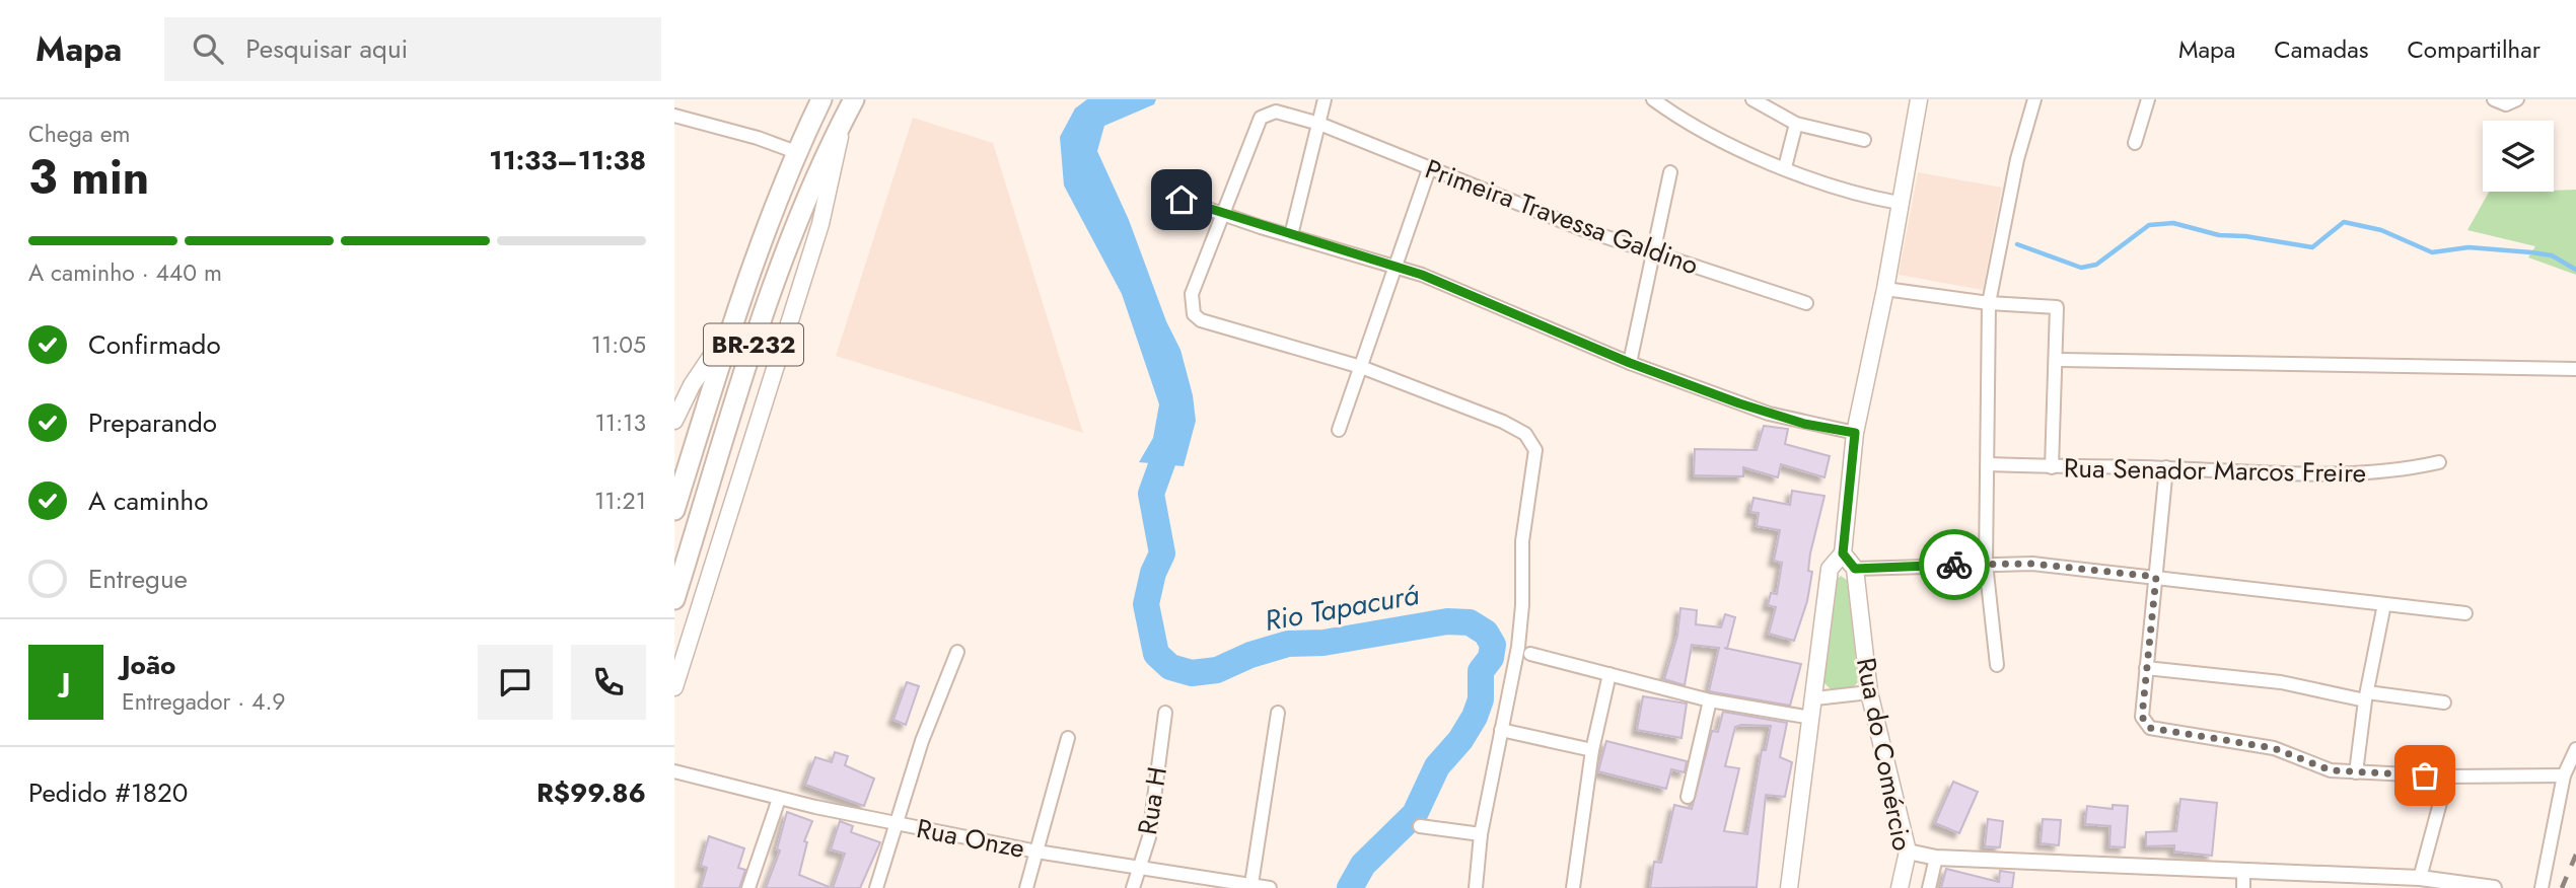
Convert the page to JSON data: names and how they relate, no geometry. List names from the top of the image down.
{
  "streets": {
    "highway": ["BR-232"],
    "main road": ["Rua do Comércio"],
    "street": [
      "Primeira Travessa Galdino",
      "Rua Senador Marcos Freire",
      "Rua H",
      "Rua Onze"
    ]
  },
  "crossings": [
    ["Rua H", "Rua Onze"]
  ],
  "water": ["Rio Tapacurá"],
  "page": {
    "header": "Mapa",
    "search": "Pesquisar aqui",
    "nav": ["Mapa", "Camadas", "Compartilhar"],
    "heading": ["3 min", "Chega em", "11:33–11:38"],
    "panel": [
      "João",
      "Entregador · 4.9",
      "Pedido #1820",
      "R$99.86"
    ],
    "bar": "A caminho · 440 m",
    "list": [
      ["Confirmado", "11:05"],
      ["Preparando", "11:13"],
      ["A caminho", "11:21"],
      "Entregue"
    ],
    "round": "J"
  }
}
